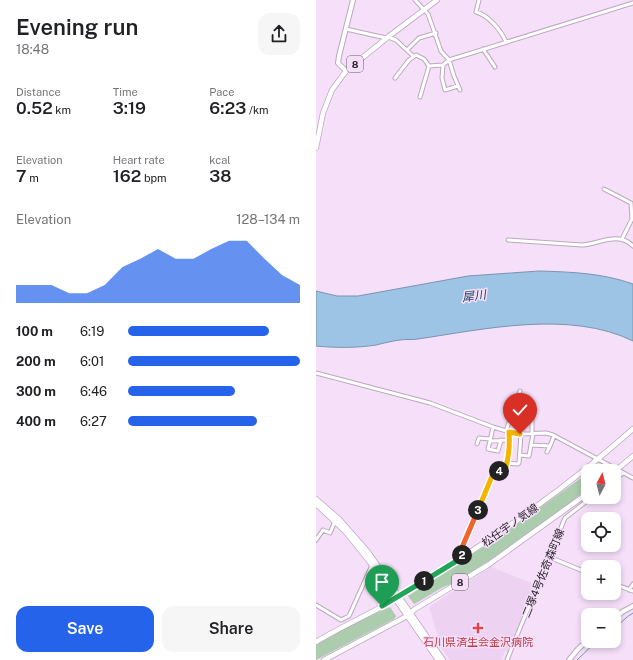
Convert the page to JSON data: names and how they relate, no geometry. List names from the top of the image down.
{
  "streets": {
    "main road": ["8", "松任宇ノ気線"],
    "street": ["二塚4号佐奇森町線"]
  },
  "water": ["犀川"],
  "places": {
    "health": ["石川県済生会金沢病院"]
  },
  "north": "top",
  "page": {
    "heading": ["Evening run", "18:48"],
    "stats": [
      ["Distance", "0.52 km"],
      ["Time", "3:19"],
      ["Pace", "6:23 /km"],
      ["Elevation", "7 m"],
      ["Heart rate", "162 bpm"],
      ["kcal", "38"]
    ],
    "chart": ["Elevation", "128–134 m"],
    "list": [
      {
        "name": "100 m",
        "note": "6:19"
      },
      {
        "name": "200 m",
        "note": "6:01"
      },
      {
        "name": "300 m",
        "note": "6:46"
      },
      {
        "name": "400 m",
        "note": "6:27"
      }
    ],
    "pins": [
      "4",
      "3",
      "2",
      "1"
    ],
    "map_buttons": ["+", "−"],
    "buttons": ["Save", "Share"]
  }
}
